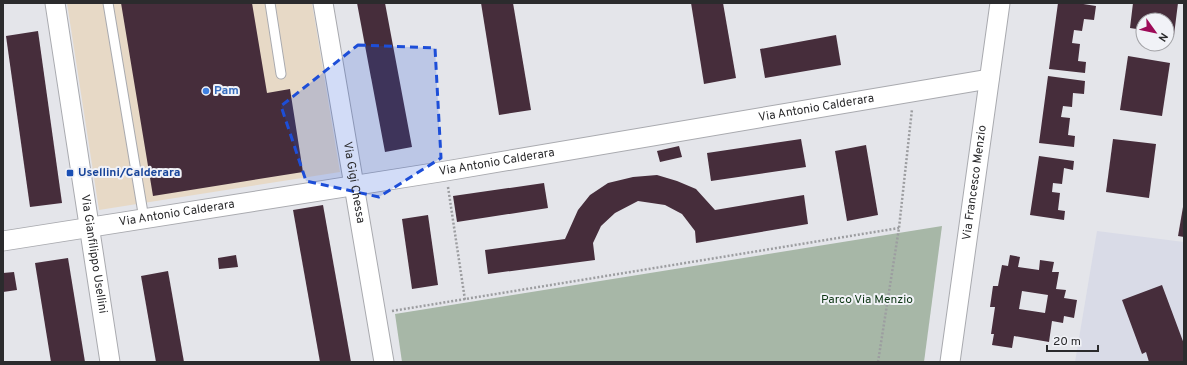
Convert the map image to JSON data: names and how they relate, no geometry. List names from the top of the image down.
{
  "streets": {
    "street": [
      "Via Antonio Calderara",
      "Via Francesco Menzio",
      "Via Gigi Chessa",
      "Via Gianfilippo Usellini"
    ]
  },
  "crossings": [
    ["Via Antonio Calderara", "Via Francesco Menzio"],
    ["Via Antonio Calderara", "Via Gigi Chessa"],
    ["Via Antonio Calderara", "Via Gianfilippo Usellini"]
  ],
  "parks": ["Parco Via Menzio"],
  "places": {
    "other": ["Pam"],
    "transit": ["Usellini/Calderara"]
  },
  "scale_bar": "20 m",
  "north": "bottom right"
}
